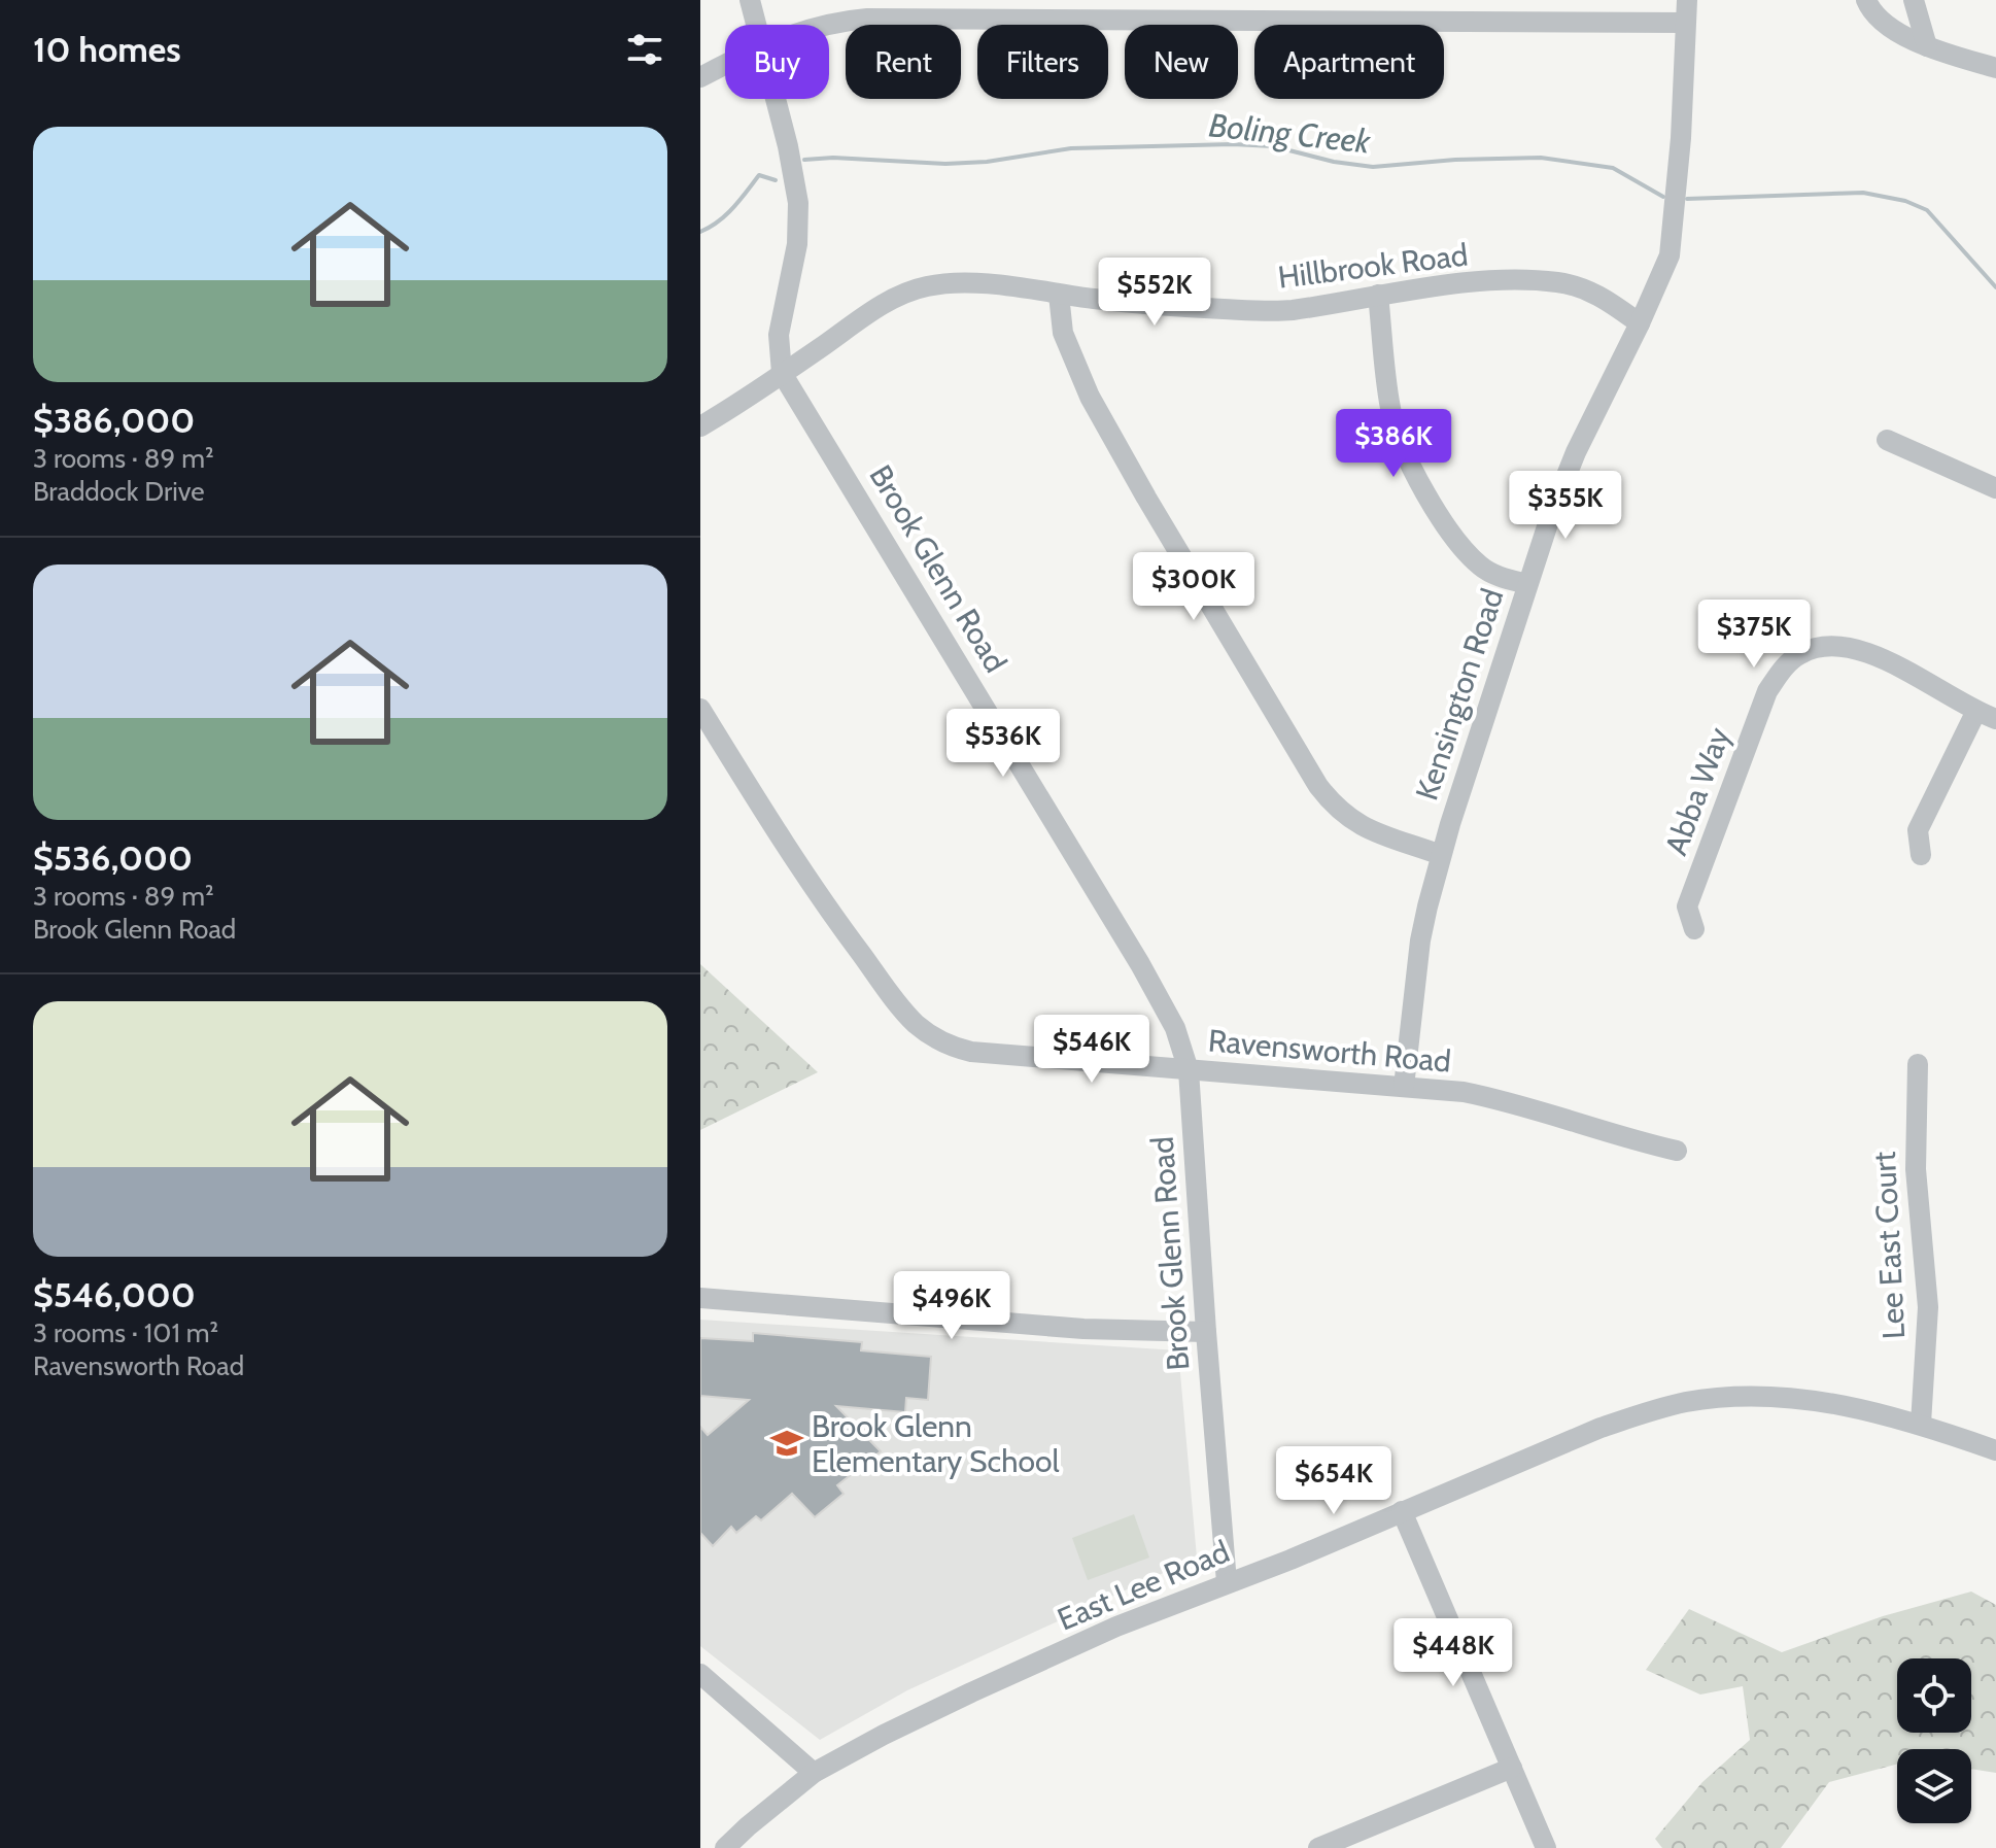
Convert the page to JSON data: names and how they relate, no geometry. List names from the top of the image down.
{
  "streets": {
    "street": [
      "Hillbrook Road",
      "Brook Glenn Road",
      "Kensington Road",
      "Abba Way",
      "Ravensworth Road",
      "Lee East Court",
      "East Lee Road"
    ]
  },
  "crossings": [
    ["Hillbrook Road", "Brook Glenn Road"],
    ["Hillbrook Road", "Kensington Road"],
    ["Brook Glenn Road", "Ravensworth Road"],
    ["Brook Glenn Road", "East Lee Road"],
    ["Kensington Road", "Ravensworth Road"],
    ["Lee East Court", "East Lee Road"]
  ],
  "water": ["Boling Creek"],
  "places": {
    "school or university": ["Brook Glenn Elementary School"]
  },
  "page": {
    "heading": "10 homes",
    "chip": [
      "Buy",
      "Rent",
      "Filters",
      "New",
      "Apartment"
    ],
    "list": [
      {
        "name": "$386,000",
        "note": "3 rooms · 89 m² · Braddock Drive"
      },
      {
        "name": "$536,000",
        "note": "3 rooms · 89 m² · Brook Glenn Road"
      },
      {
        "name": "$546,000",
        "note": "3 rooms · 101 m² · Ravensworth Road"
      }
    ],
    "price": [
      "$552K",
      "$386K",
      "$355K",
      "$300K",
      "$375K",
      "$536K",
      "$546K",
      "$496K",
      "$654K",
      "$448K"
    ]
  }
}
